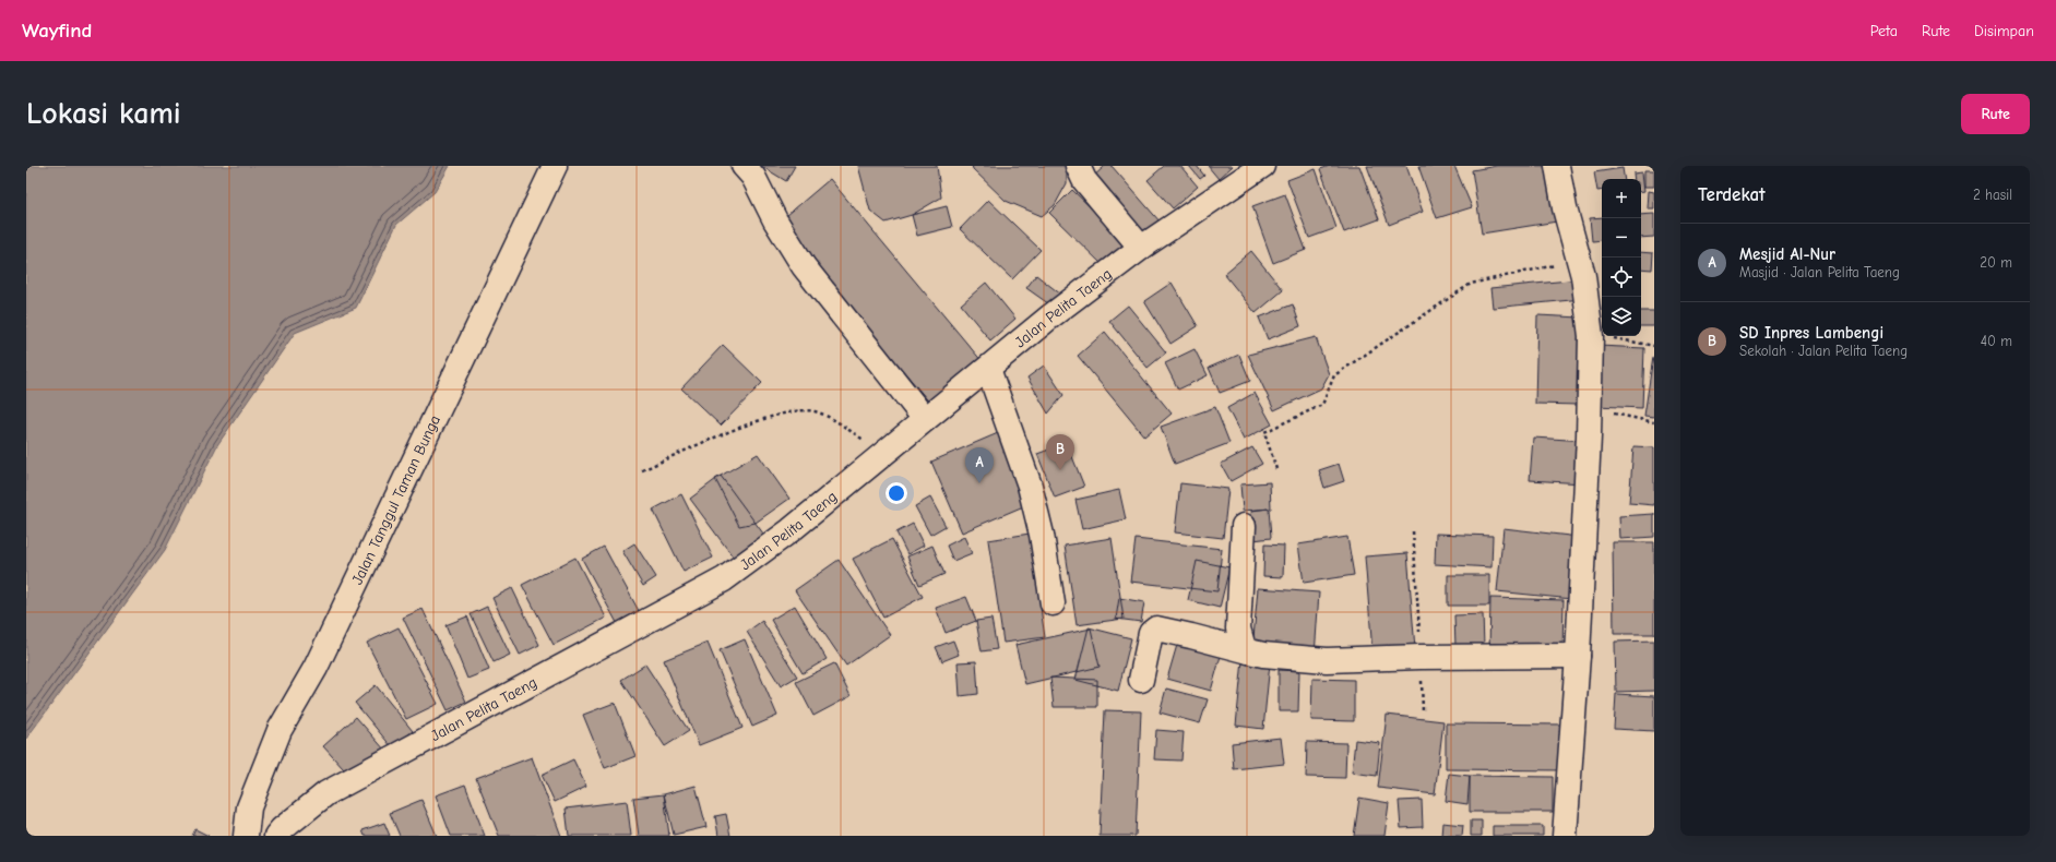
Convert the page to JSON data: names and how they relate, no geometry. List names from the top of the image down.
{
  "streets": {
    "street": ["Jalan Pelita Taeng", "Jalan Tanggul Taman Bunga"]
  },
  "page": {
    "header": "Wayfind",
    "nav": ["Peta", "Rute", "Disimpan"],
    "buttons": "Rute",
    "title": "Lokasi kami",
    "heading": ["Terdekat", "2 hasil"],
    "map_buttons": ["+", "−"],
    "list": [
      {
        "mark": "A",
        "name": "Mesjid Al-Nur",
        "note": "Masjid · Jalan Pelita Taeng",
        "value": "20 m"
      },
      {
        "mark": "B",
        "name": "SD Inpres Lambengi",
        "note": "Sekolah · Jalan Pelita Taeng",
        "value": "40 m"
      }
    ],
    "pins": ["B", "A"]
  }
}
